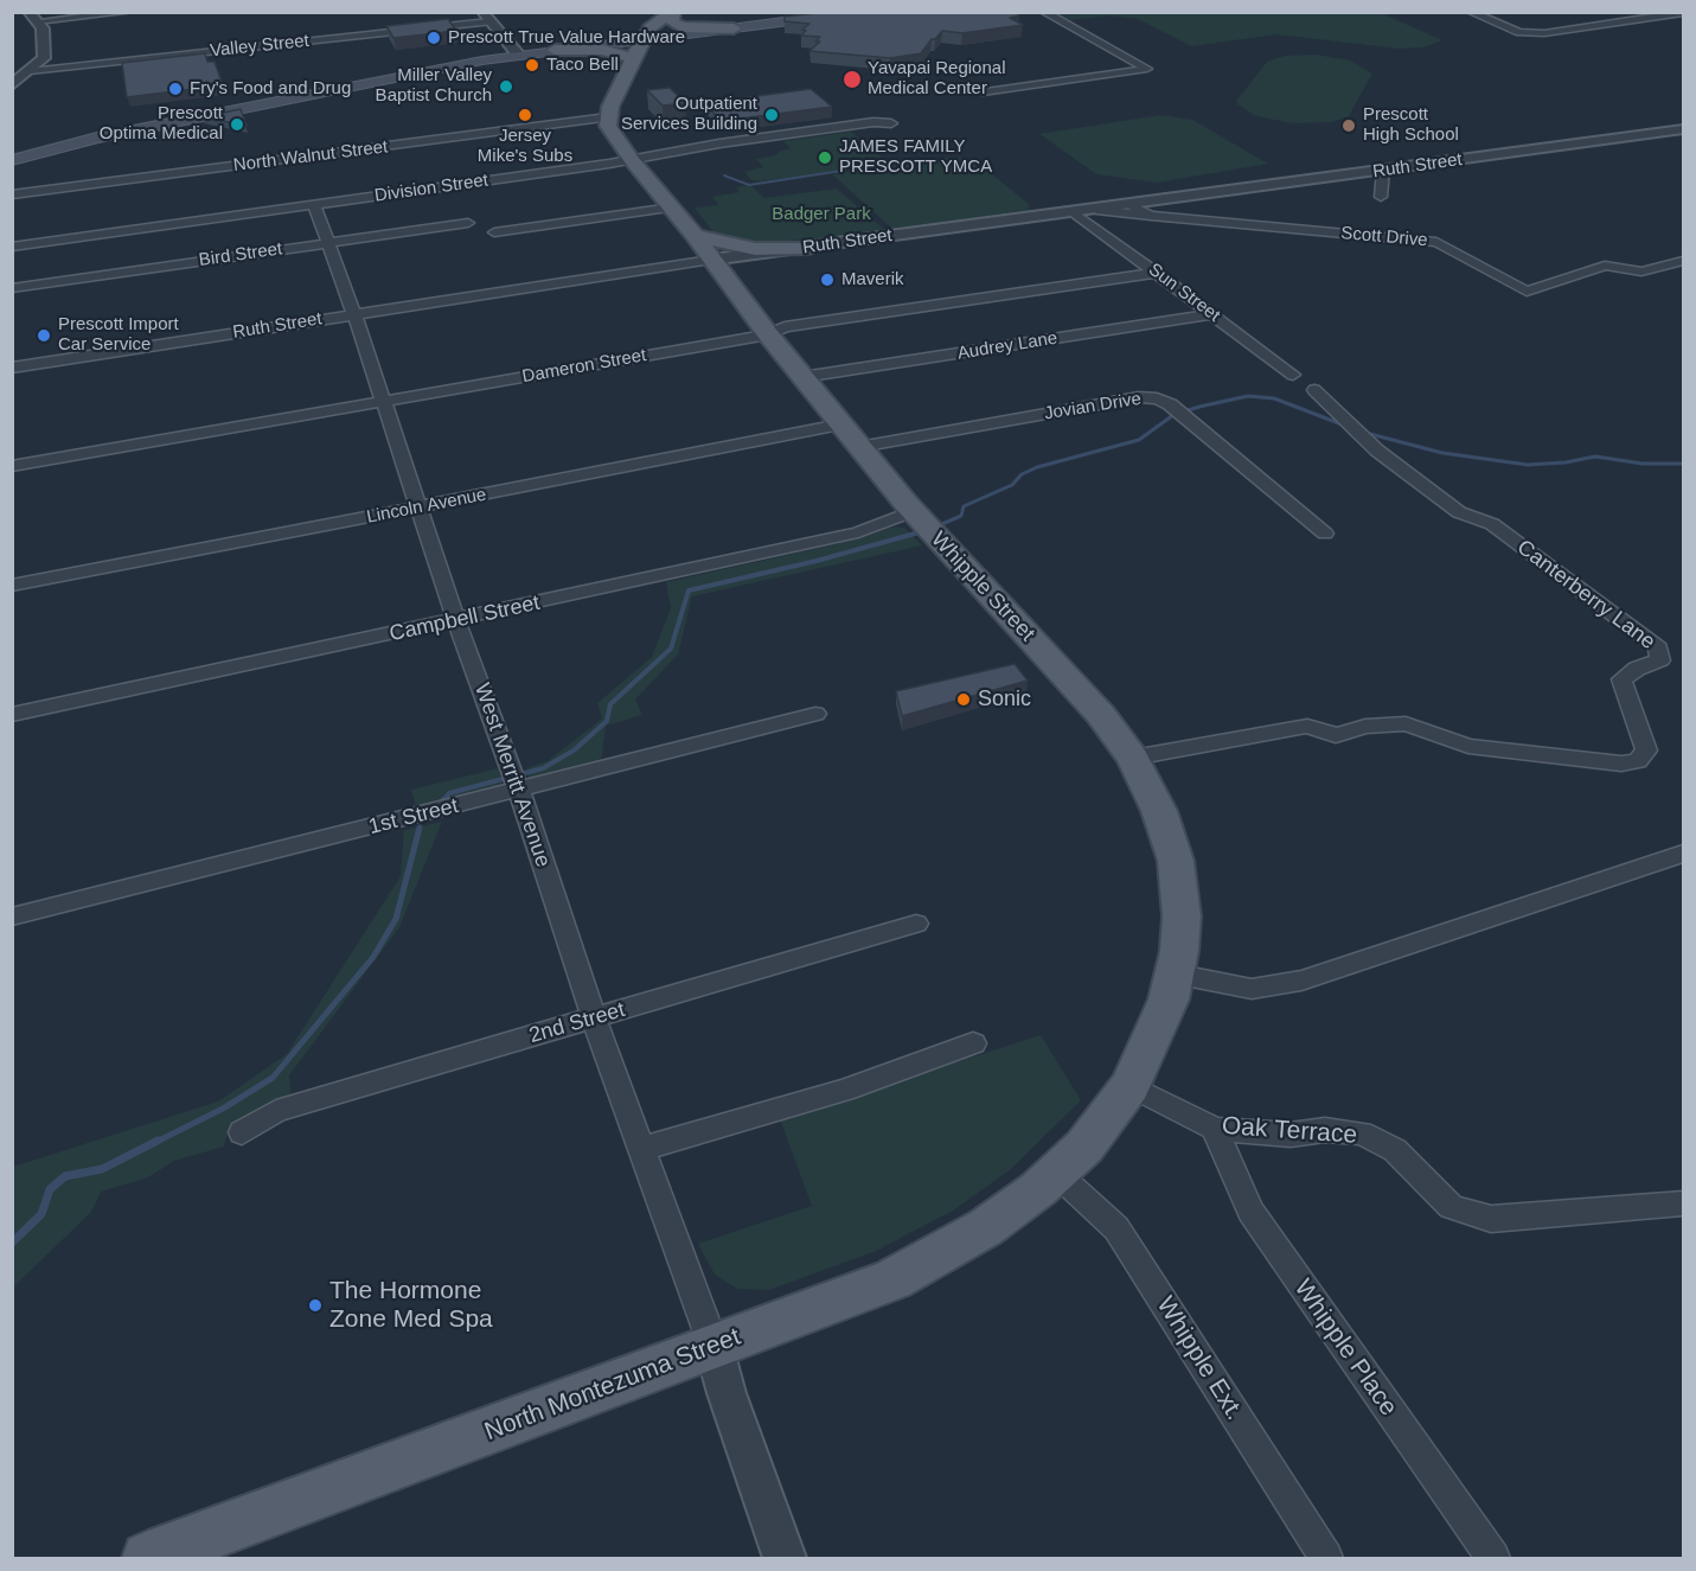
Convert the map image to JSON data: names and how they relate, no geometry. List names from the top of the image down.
{
  "streets": {
    "main road": ["Whipple Street", "North Montezuma Street"],
    "street": [
      "Valley Street",
      "North Walnut Street",
      "Ruth Street",
      "Division Street",
      "Scott Drive",
      "Bird Street",
      "Sun Street",
      "Audrey Lane",
      "Dameron Street",
      "Jovian Drive",
      "Lincoln Avenue",
      "Canterberry Lane",
      "Campbell Street",
      "West Merritt Avenue",
      "1st Street",
      "2nd Street",
      "Oak Terrace",
      "Whipple Place",
      "Whipple Ext."
    ]
  },
  "crossings": [
    ["North Walnut Street", "Whipple Street"],
    ["Ruth Street", "Scott Drive"],
    ["Ruth Street", "Sun Street"],
    ["Ruth Street", "Whipple Street"],
    ["Ruth Street", "West Merritt Avenue"],
    ["Division Street", "Whipple Street"],
    ["Division Street", "West Merritt Avenue"],
    ["Bird Street", "West Merritt Avenue"],
    ["Sun Street", "Audrey Lane"],
    ["Sun Street", "Dameron Street"],
    ["Audrey Lane", "Whipple Street"],
    ["Dameron Street", "Whipple Street"],
    ["Dameron Street", "West Merritt Avenue"],
    ["Jovian Drive", "Whipple Street"],
    ["Lincoln Avenue", "Whipple Street"],
    ["Lincoln Avenue", "West Merritt Avenue"],
    ["Whipple Street", "Canterberry Lane"],
    ["Whipple Street", "Campbell Street"],
    ["Whipple Street", "Oak Terrace"],
    ["Whipple Street", "Whipple Ext."],
    ["Whipple Street", "North Montezuma Street"],
    ["Campbell Street", "West Merritt Avenue"],
    ["West Merritt Avenue", "1st Street"],
    ["West Merritt Avenue", "2nd Street"],
    ["West Merritt Avenue", "North Montezuma Street"],
    ["Oak Terrace", "Whipple Place"],
    ["Whipple Ext.", "North Montezuma Street"]
  ],
  "parks": ["Badger Park"],
  "places": [
    "Prescott True Value Hardware",
    "Taco Bell",
    "Yavapai Regional Medical Center",
    "Miller Valley Baptist Church",
    "Fry's Food and Drug",
    "Jersey Mike's Subs",
    "Outpatient Services Building",
    "Prescott Optima Medical",
    "Prescott High School",
    "JAMES FAMILY PRESCOTT YMCA",
    "Maverik",
    "Prescott Import Car Service",
    "Sonic",
    "The Hormone Zone Med Spa"
  ]
}
